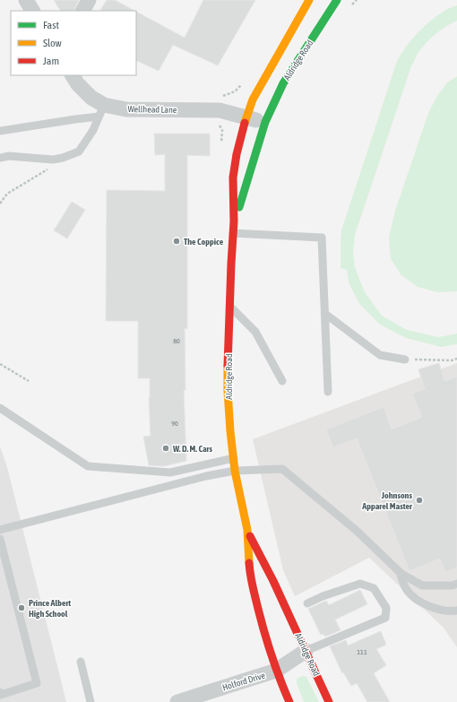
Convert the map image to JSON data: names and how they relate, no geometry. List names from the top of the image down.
{
  "streets": {
    "main road": ["Aldridge Road"],
    "street": ["Wellhead Lane", "Holford Drive"]
  },
  "crossings": [
    ["Aldridge Road", "Wellhead Lane"],
    ["Aldridge Road", "Holford Drive"]
  ],
  "places": [
    "The Coppice",
    "W. D. M. Cars",
    "Johnsons Apparel Master",
    "Prince Albert High School"
  ],
  "house_numbers": ["80", "90", "111"],
  "legend": ["Fast", "Slow", "Jam"]
}
